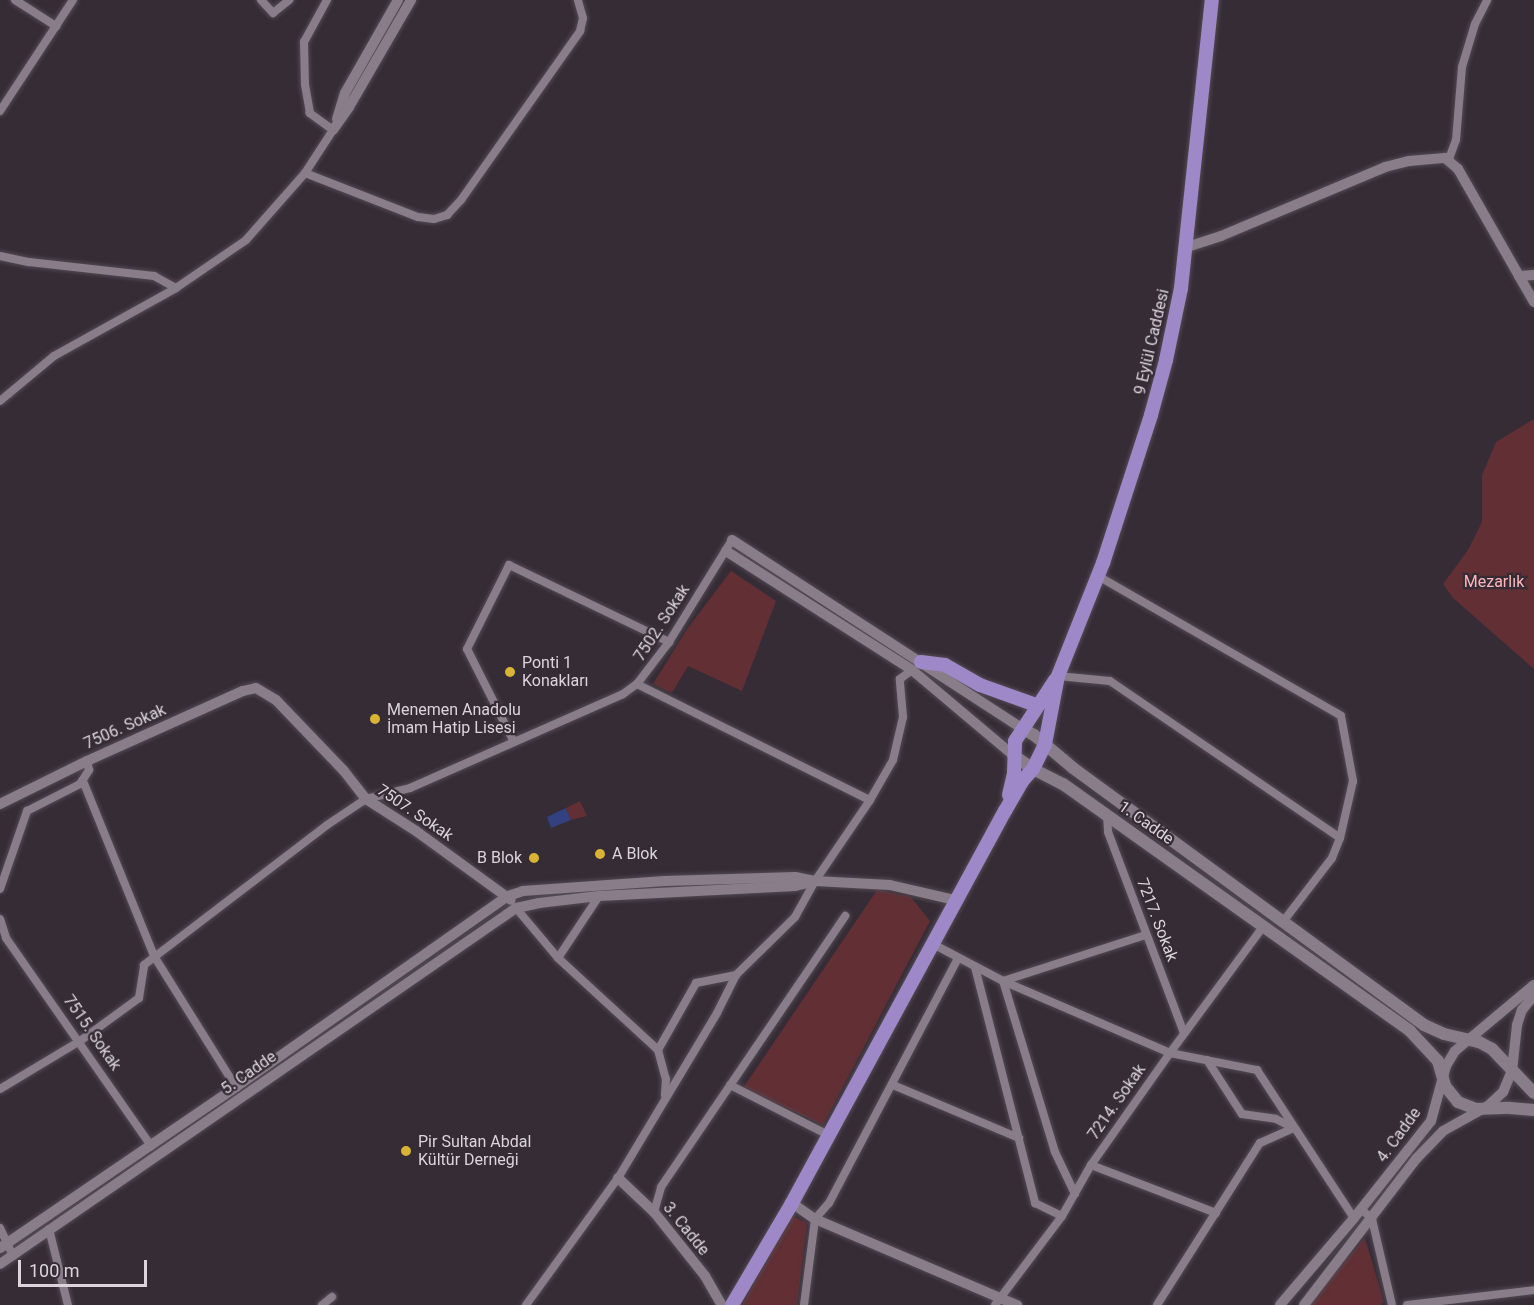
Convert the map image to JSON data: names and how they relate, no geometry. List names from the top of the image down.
{
  "streets": {
    "main road": ["9 Eylül Caddesi", "1. Cadde"],
    "street": [
      "7502. Sokak",
      "7506. Sokak",
      "7507. Sokak",
      "7217. Sokak",
      "7515. Sokak",
      "5. Cadde",
      "7214. Sokak",
      "4. Cadde",
      "3. Cadde"
    ]
  },
  "crossings": [
    ["9 Eylül Caddesi", "1. Cadde"],
    ["7502. Sokak", "7507. Sokak"],
    ["7502. Sokak", "1. Cadde"],
    ["7506. Sokak", "7507. Sokak"],
    ["1. Cadde", "7217. Sokak"],
    ["1. Cadde", "7214. Sokak"],
    ["1. Cadde", "4. Cadde"],
    ["7217. Sokak", "7214. Sokak"]
  ],
  "parks": ["Mezarlık"],
  "places": [
    "Ponti 1 Konakları",
    "Menemen Anadolu İmam Hatip Lisesi",
    "A Blok",
    "B Blok",
    "Pir Sultan Abdal Kültür Derneği"
  ],
  "scale_bar": "100 m"
}
